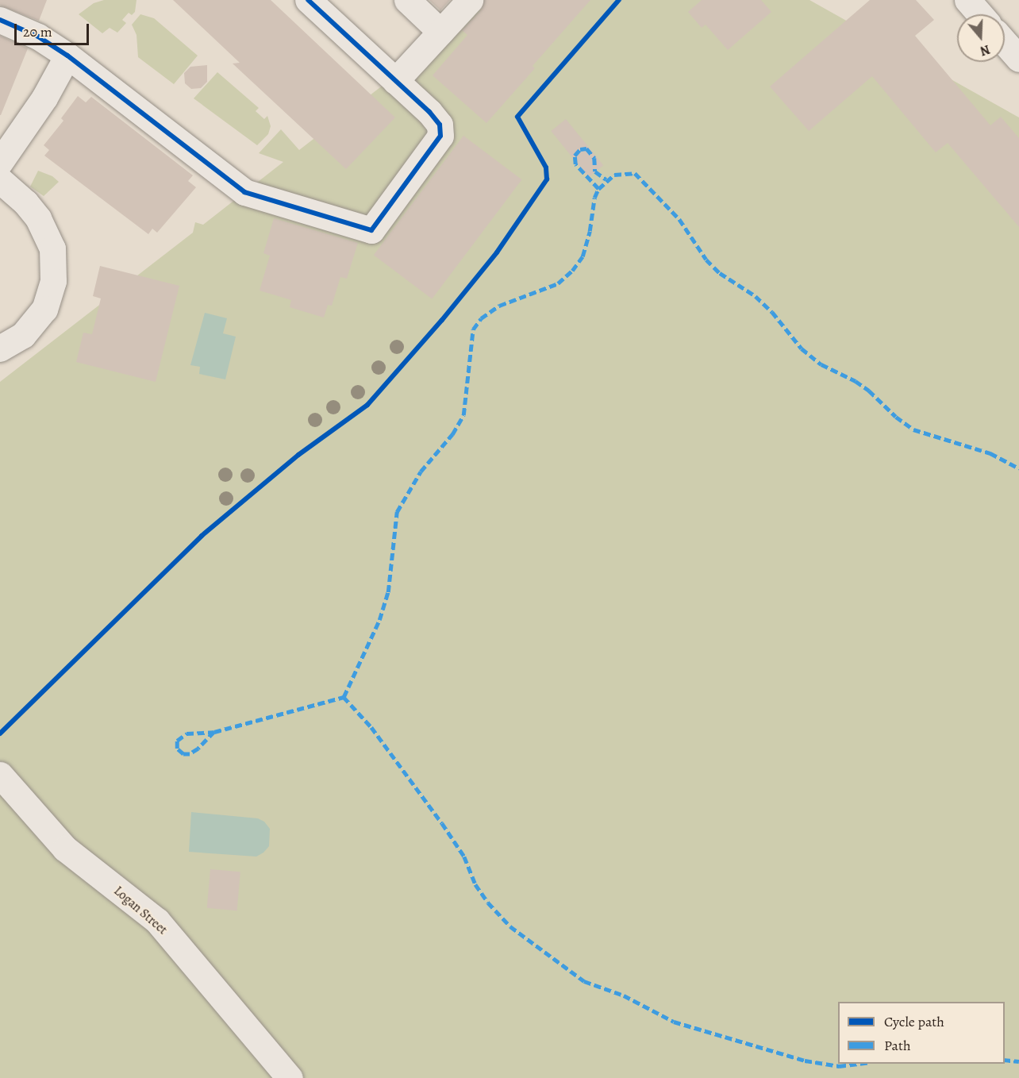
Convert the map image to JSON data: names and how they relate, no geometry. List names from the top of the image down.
{
  "streets": {
    "street": ["Logan Street"]
  },
  "legend": ["Cycle path", "Path"],
  "scale_bar": "20 m",
  "north": "bottom"
}
